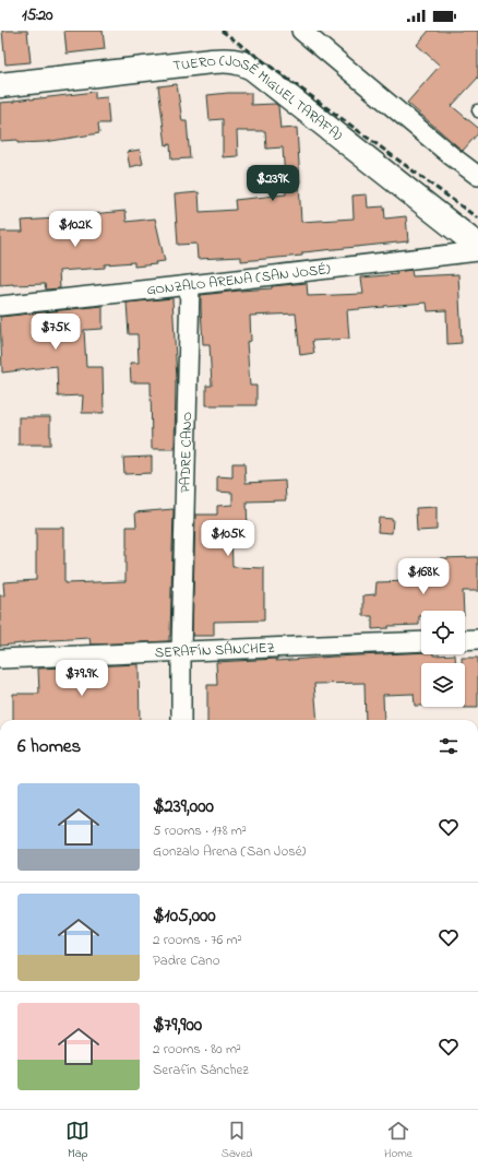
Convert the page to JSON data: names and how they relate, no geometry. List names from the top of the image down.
{
  "streets": {
    "main road": ["TUERO (JOSÉ MIGUEL TARAFA)"],
    "street": ["GONZALO ARENA (SAN JOSÉ)", "PADRE CANO", "SERAFÍN SÁNCHEZ"]
  },
  "crossings": [
    ["GONZALO ARENA (SAN JOSÉ)", "PADRE CANO"],
    ["PADRE CANO", "SERAFÍN SÁNCHEZ"]
  ],
  "page": {
    "status": "15:20",
    "price": [
      "$239K",
      "$102K",
      "$75K",
      "$105K",
      "$168K",
      "$79.9K"
    ],
    "heading": "6 homes",
    "list": [
      {
        "name": "$239,000",
        "note": "5 rooms · 178 m² · Gonzalo Arena (San José)"
      },
      {
        "name": "$105,000",
        "note": "2 rooms · 76 m² · Padre Cano"
      },
      {
        "name": "$79,900",
        "note": "2 rooms · 80 m² · Serafín Sánchez"
      }
    ],
    "tabs": ["Map", "Saved", "Home"]
  }
}
